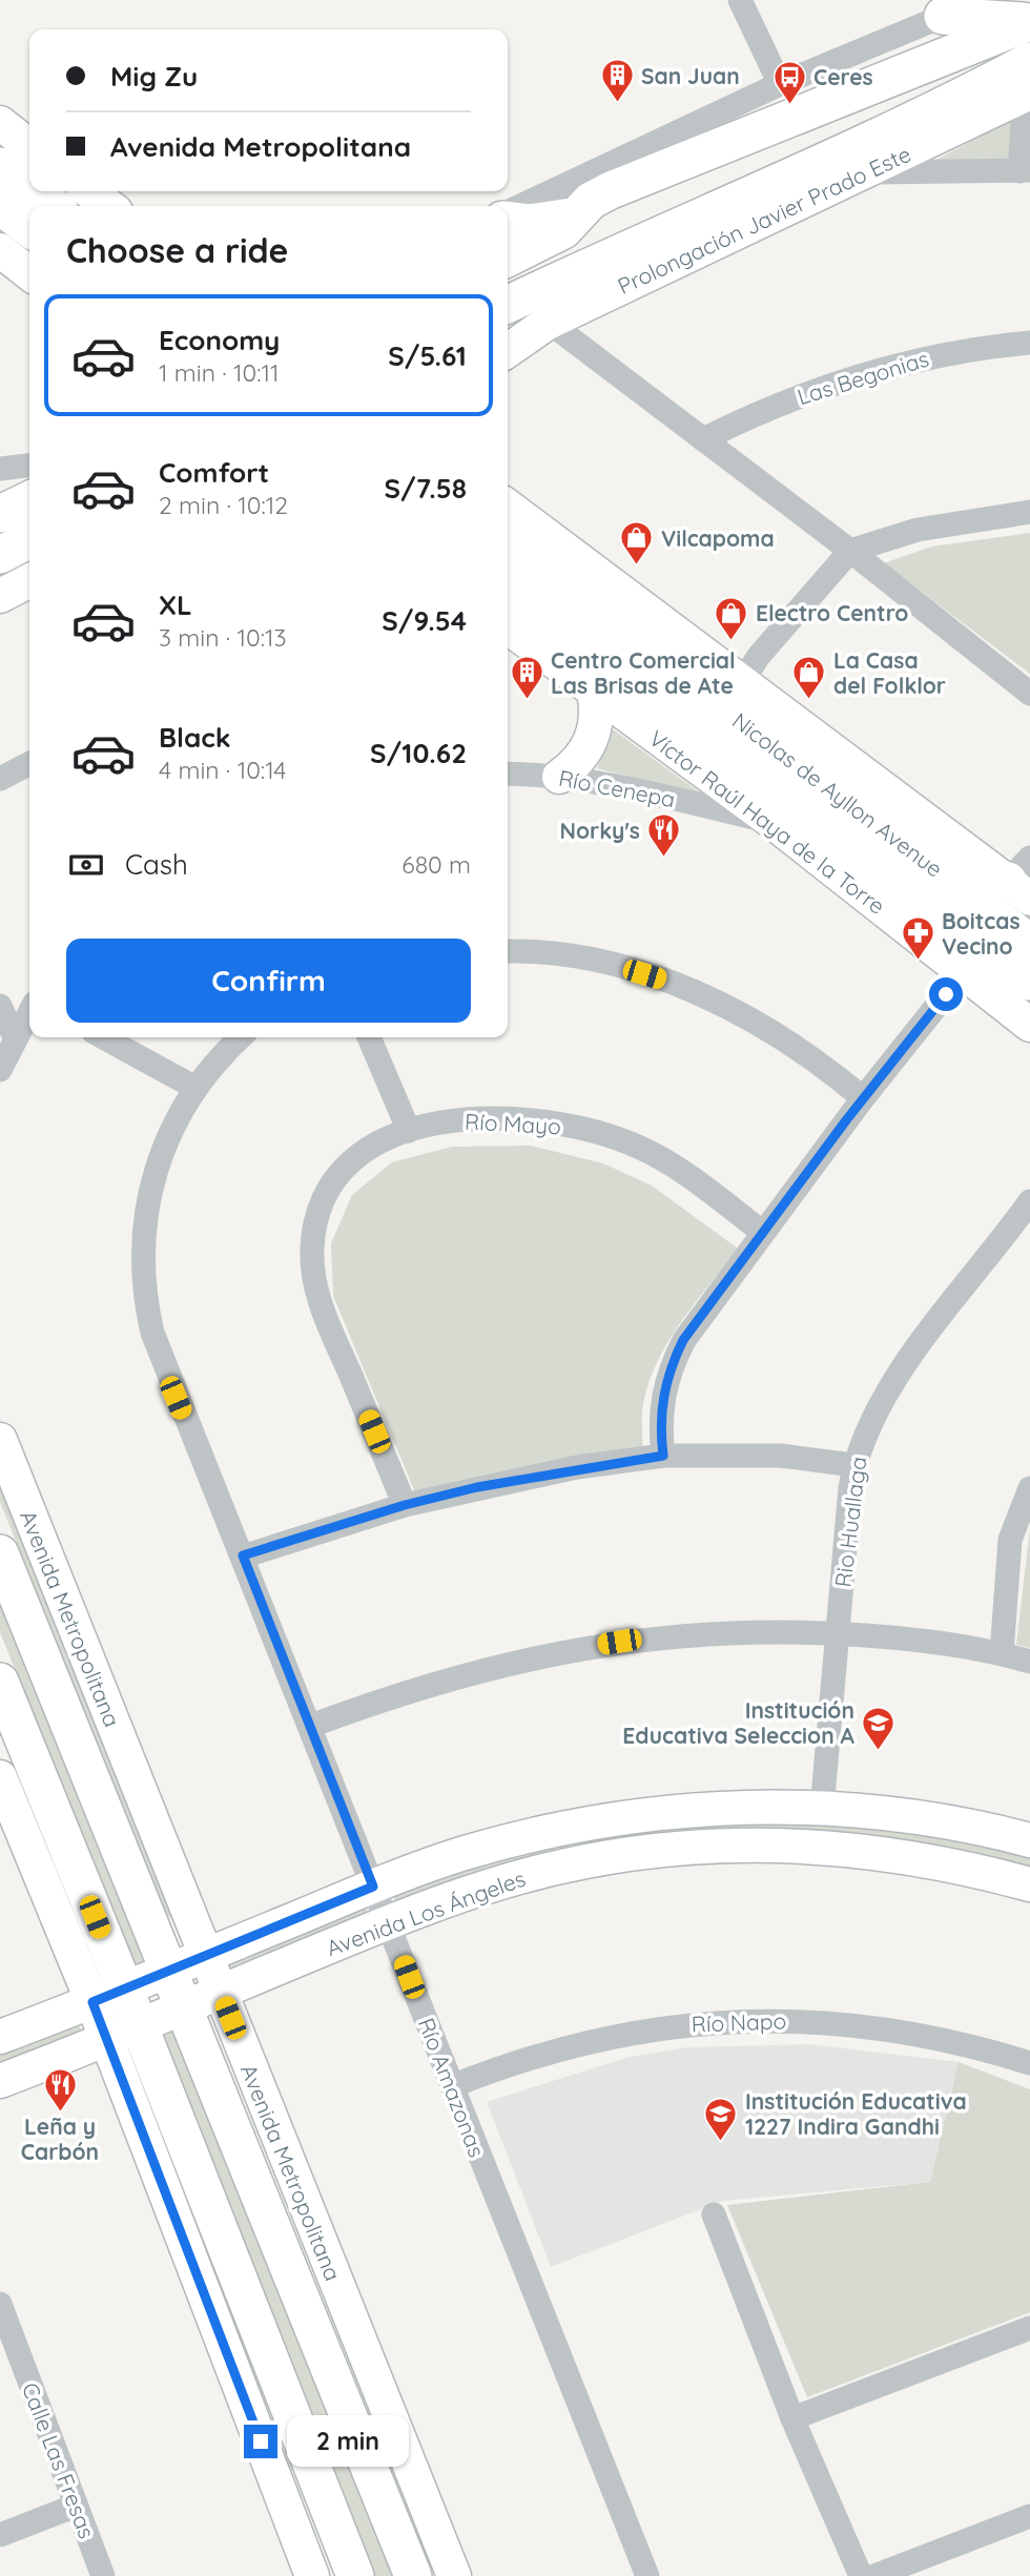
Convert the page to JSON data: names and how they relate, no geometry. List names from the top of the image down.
{
  "streets": {
    "main road": ["Prolongación Javier Prado Este", "Nicolas de Ayllon Avenue", "Avenida Metropolitana"],
    "street": [
      "Las Begonias",
      "Río Cenepa",
      "Víctor Raúl Haya de la Torre",
      "Río Mayo",
      "Rio Huallaga",
      "Avenida Los Ángeles",
      "Río Napo",
      "Río Amazonas",
      "Calle Las Fresas"
    ]
  },
  "crossings": [
    ["Río Cenepa", "Víctor Raúl Haya de la Torre"],
    ["Rio Huallaga", "Avenida Los Ángeles"],
    ["Avenida Metropolitana", "Avenida Los Ángeles"],
    ["Avenida Los Ángeles", "Río Amazonas"],
    ["Río Napo", "Río Amazonas"]
  ],
  "places": {
    "building": ["San Juan", "Centro Comercial Las Brisas de Ate"],
    "bus stop": ["Ceres"],
    "shop": ["Vilcapoma", "Electro Centro", "La Casa del Folklor"],
    "restaurant": ["Norky's", "Leña y Carbón"],
    "pharmacy": ["Boitcas Vecino"],
    "school or university": ["Institución Educativa Seleccion A", "Institución Educativa 1227 Indira Gandhi"]
  },
  "page": {
    "banner": ["Mig Zu", "Avenida Metropolitana"],
    "heading": "Choose a ride",
    "list": [
      {
        "name": "Economy",
        "note": "1 min · 10:11",
        "value": "S/5.61"
      },
      {
        "name": "Comfort",
        "note": "2 min · 10:12",
        "value": "S/7.58"
      },
      {
        "name": "XL",
        "note": "3 min · 10:13",
        "value": "S/9.54"
      },
      {
        "name": "Black",
        "note": "4 min · 10:14",
        "value": "S/10.62"
      }
    ],
    "pay": ["Cash", "680 m"],
    "buttons": "Confirm",
    "bubble": "2 min"
  }
}
